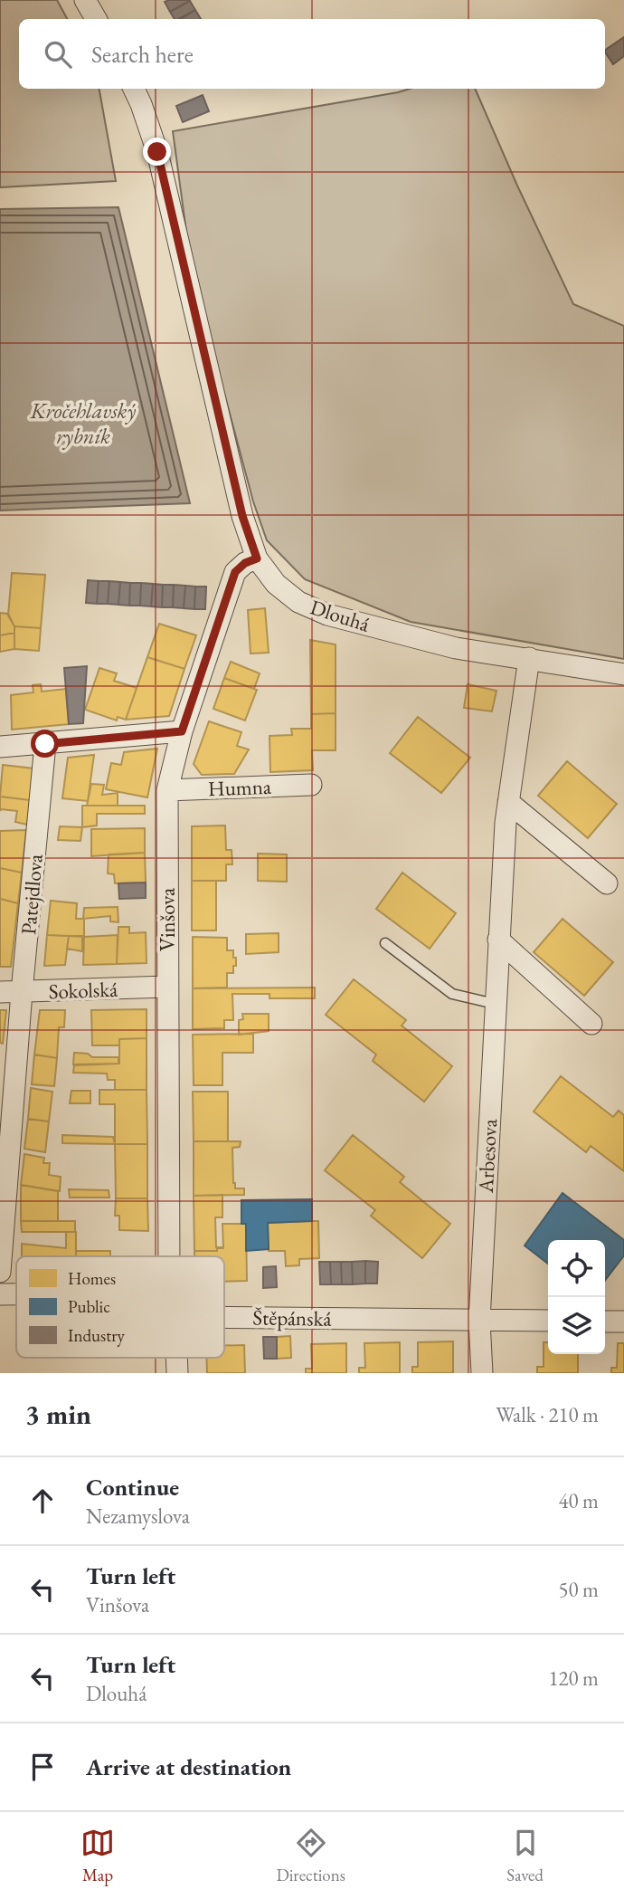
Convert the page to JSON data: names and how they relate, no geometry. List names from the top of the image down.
{
  "streets": {
    "street": [
      "Dlouhá",
      "Humna",
      "Patejdlova",
      "Vinšova",
      "Sokolská",
      "Arbesova",
      "Štěpánská"
    ]
  },
  "crossings": [
    ["Dlouhá", "Vinšova"],
    ["Dlouhá", "Arbesova"],
    ["Humna", "Vinšova"],
    ["Patejdlova", "Sokolská"],
    ["Vinšova", "Sokolská"],
    ["Arbesova", "Štěpánská"]
  ],
  "water": ["Kročehlavský rybník"],
  "legend": ["Homes", "Public", "Industry"],
  "page": {
    "search": "Search here",
    "heading": ["3 min", "Walk · 210 m"],
    "list": [
      ["Continue", "Nezamyslova", "40 m"],
      ["Turn left", "Vinšova", "50 m"],
      ["Turn left", "Dlouhá", "120 m"],
      "Arrive at destination"
    ],
    "nav": ["Map", "Directions", "Saved"]
  }
}
